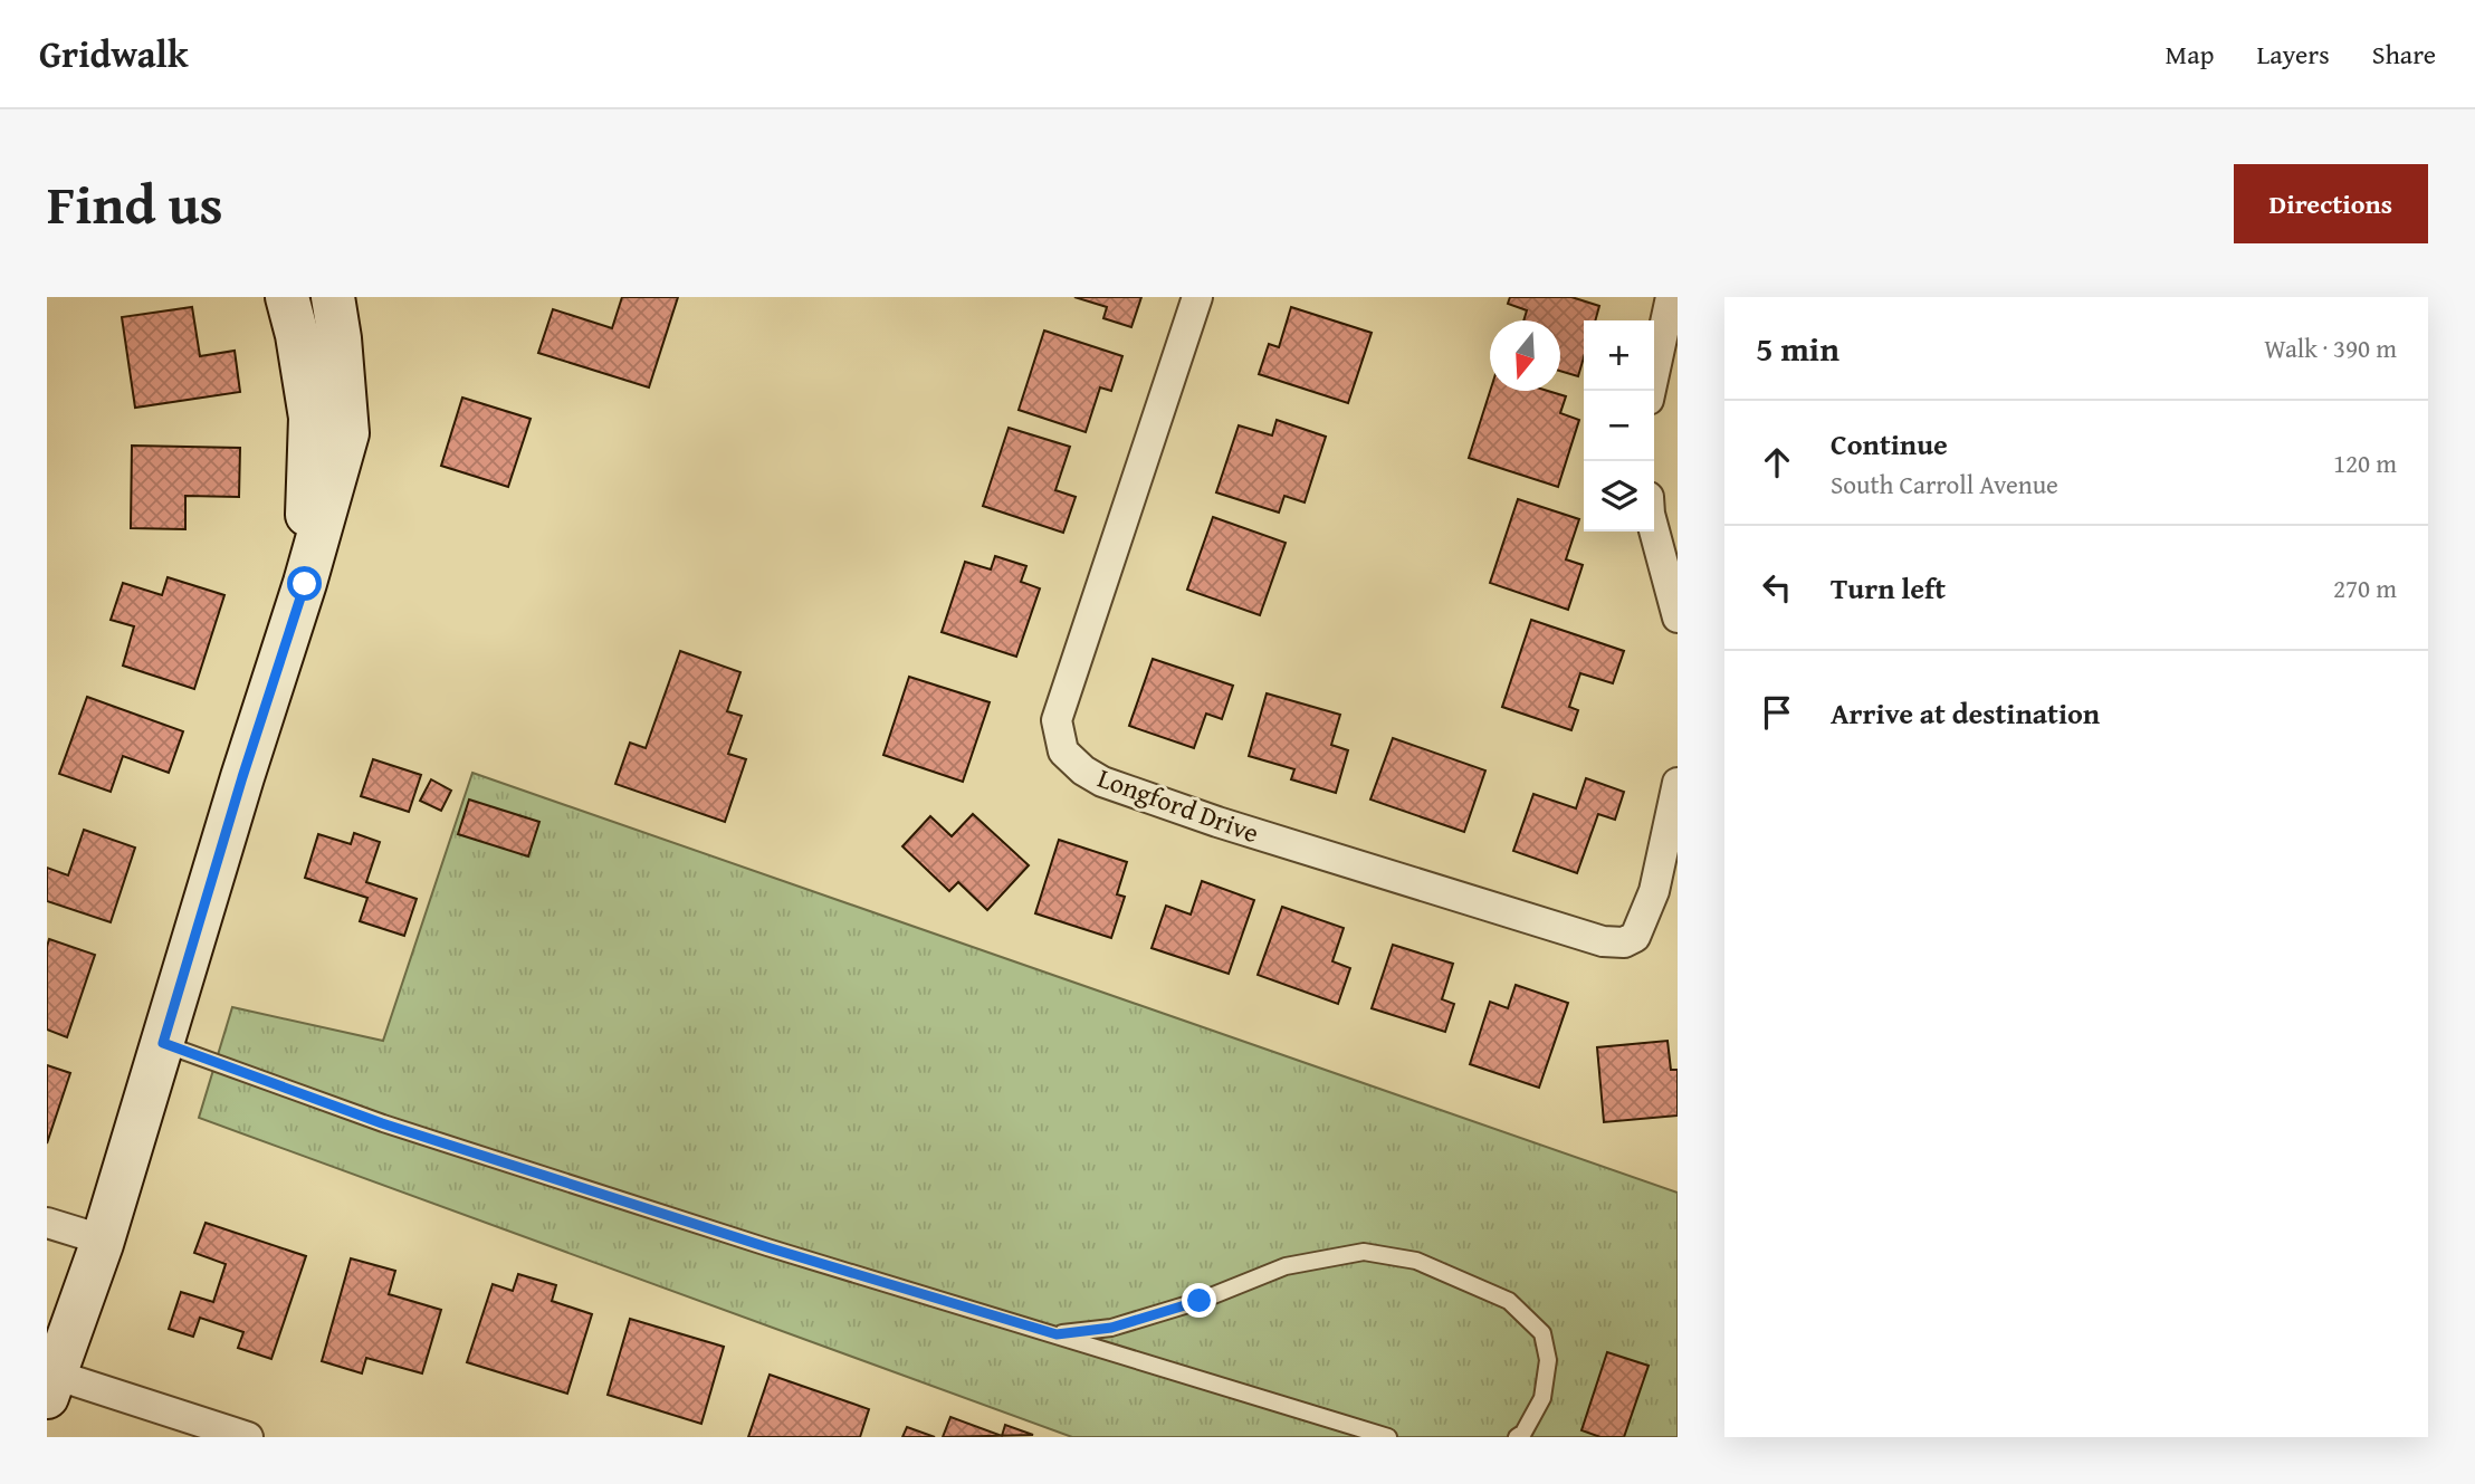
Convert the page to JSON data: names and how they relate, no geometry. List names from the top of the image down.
{
  "streets": {
    "street": ["Longford Drive"]
  },
  "north": "bottom",
  "page": {
    "header": "Gridwalk",
    "nav": ["Map", "Layers", "Share"],
    "title": "Find us",
    "buttons": "Directions",
    "heading": ["5 min", "Walk · 390 m"],
    "map_buttons": ["+", "−"],
    "list": [
      ["Continue", "South Carroll Avenue", "120 m"],
      ["Turn left", "270 m"],
      "Arrive at destination"
    ]
  }
}
